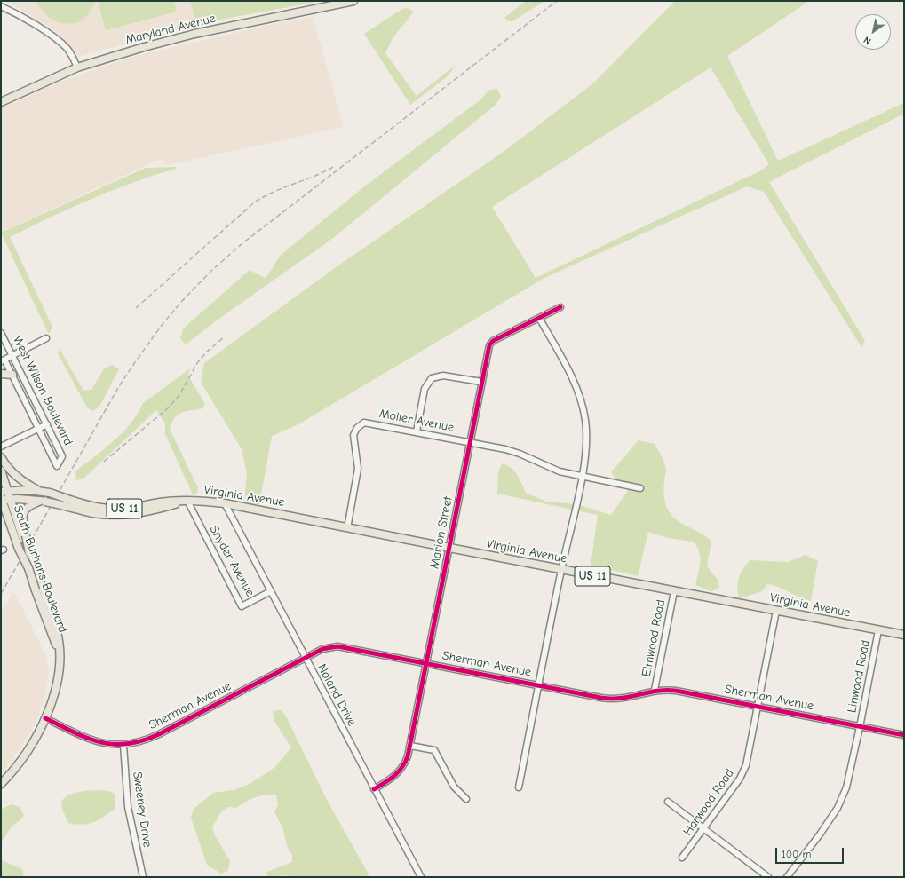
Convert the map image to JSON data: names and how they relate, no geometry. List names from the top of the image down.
{
  "streets": {
    "main road": [
      "Maryland Avenue",
      "Virginia Avenue",
      "US 11",
      "South Burhans Boulevard"
    ],
    "street": [
      "West Wilson Boulevard",
      "Moller Avenue",
      "Marion Street",
      "Snyder Avenue",
      "Elmwood Road",
      "Sherman Avenue",
      "Linwood Road",
      "Noland Drive",
      "Harwood Road",
      "Sweeney Drive"
    ]
  },
  "crossings": [
    ["Moller Avenue", "Virginia Avenue"],
    ["Moller Avenue", "Marion Street"],
    ["Virginia Avenue", "Marion Street"],
    ["Virginia Avenue", "Snyder Avenue"],
    ["Virginia Avenue", "South Burhans Boulevard"],
    ["Virginia Avenue", "Elmwood Road"],
    ["Virginia Avenue", "Linwood Road"],
    ["Virginia Avenue", "Noland Drive"],
    ["Virginia Avenue", "Harwood Road"],
    ["Marion Street", "Sherman Avenue"],
    ["Marion Street", "Noland Drive"],
    ["Snyder Avenue", "Noland Drive"],
    ["South Burhans Boulevard", "Sherman Avenue"],
    ["Elmwood Road", "Sherman Avenue"],
    ["Sherman Avenue", "Linwood Road"],
    ["Sherman Avenue", "Noland Drive"],
    ["Sherman Avenue", "Harwood Road"],
    ["Sherman Avenue", "Sweeney Drive"]
  ],
  "scale_bar": "100 m",
  "north": "bottom left"
}
